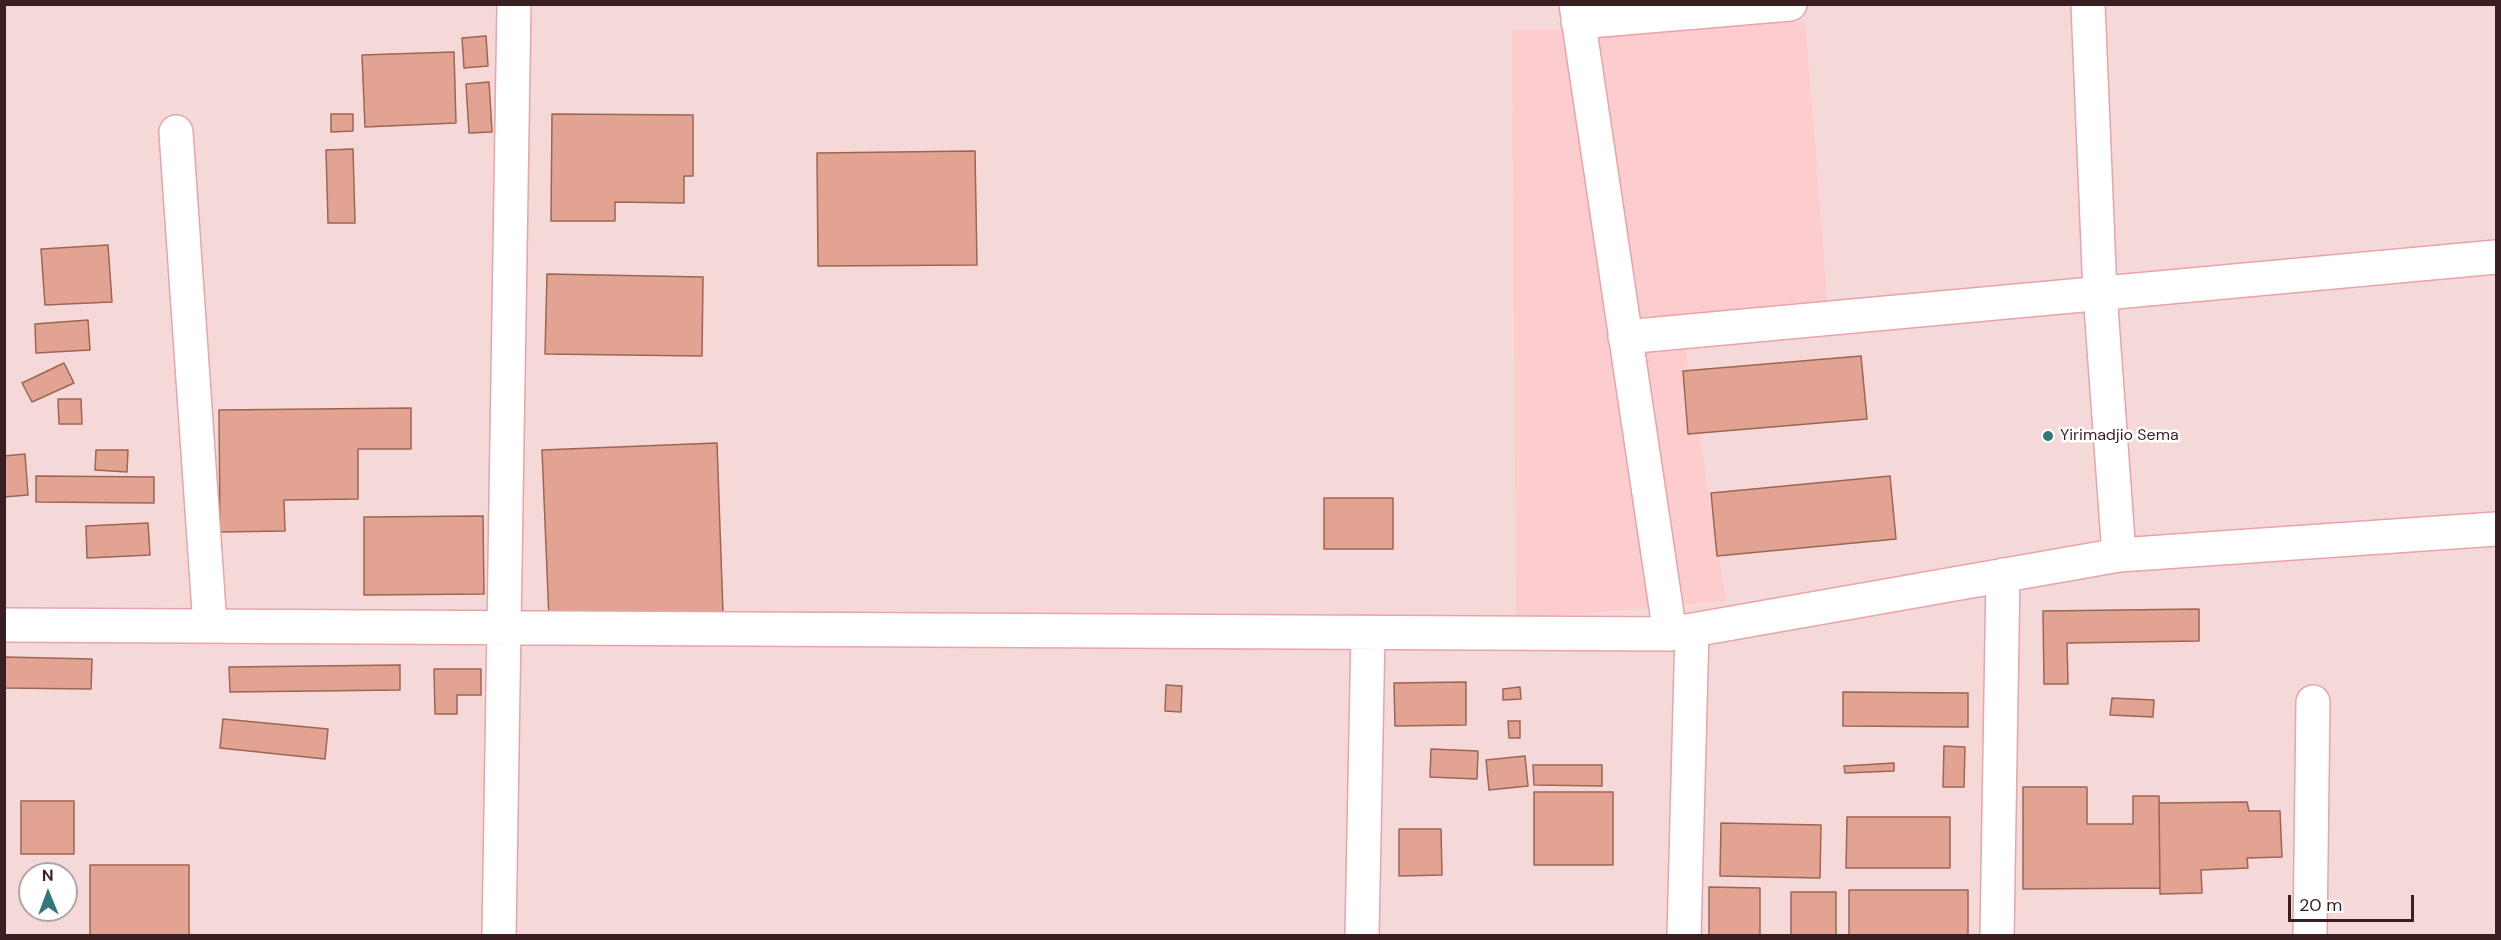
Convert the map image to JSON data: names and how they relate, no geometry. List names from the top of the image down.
{
  "places": ["Yirimadjio Sema"],
  "scale_bar": "20 m",
  "north": "top"
}
